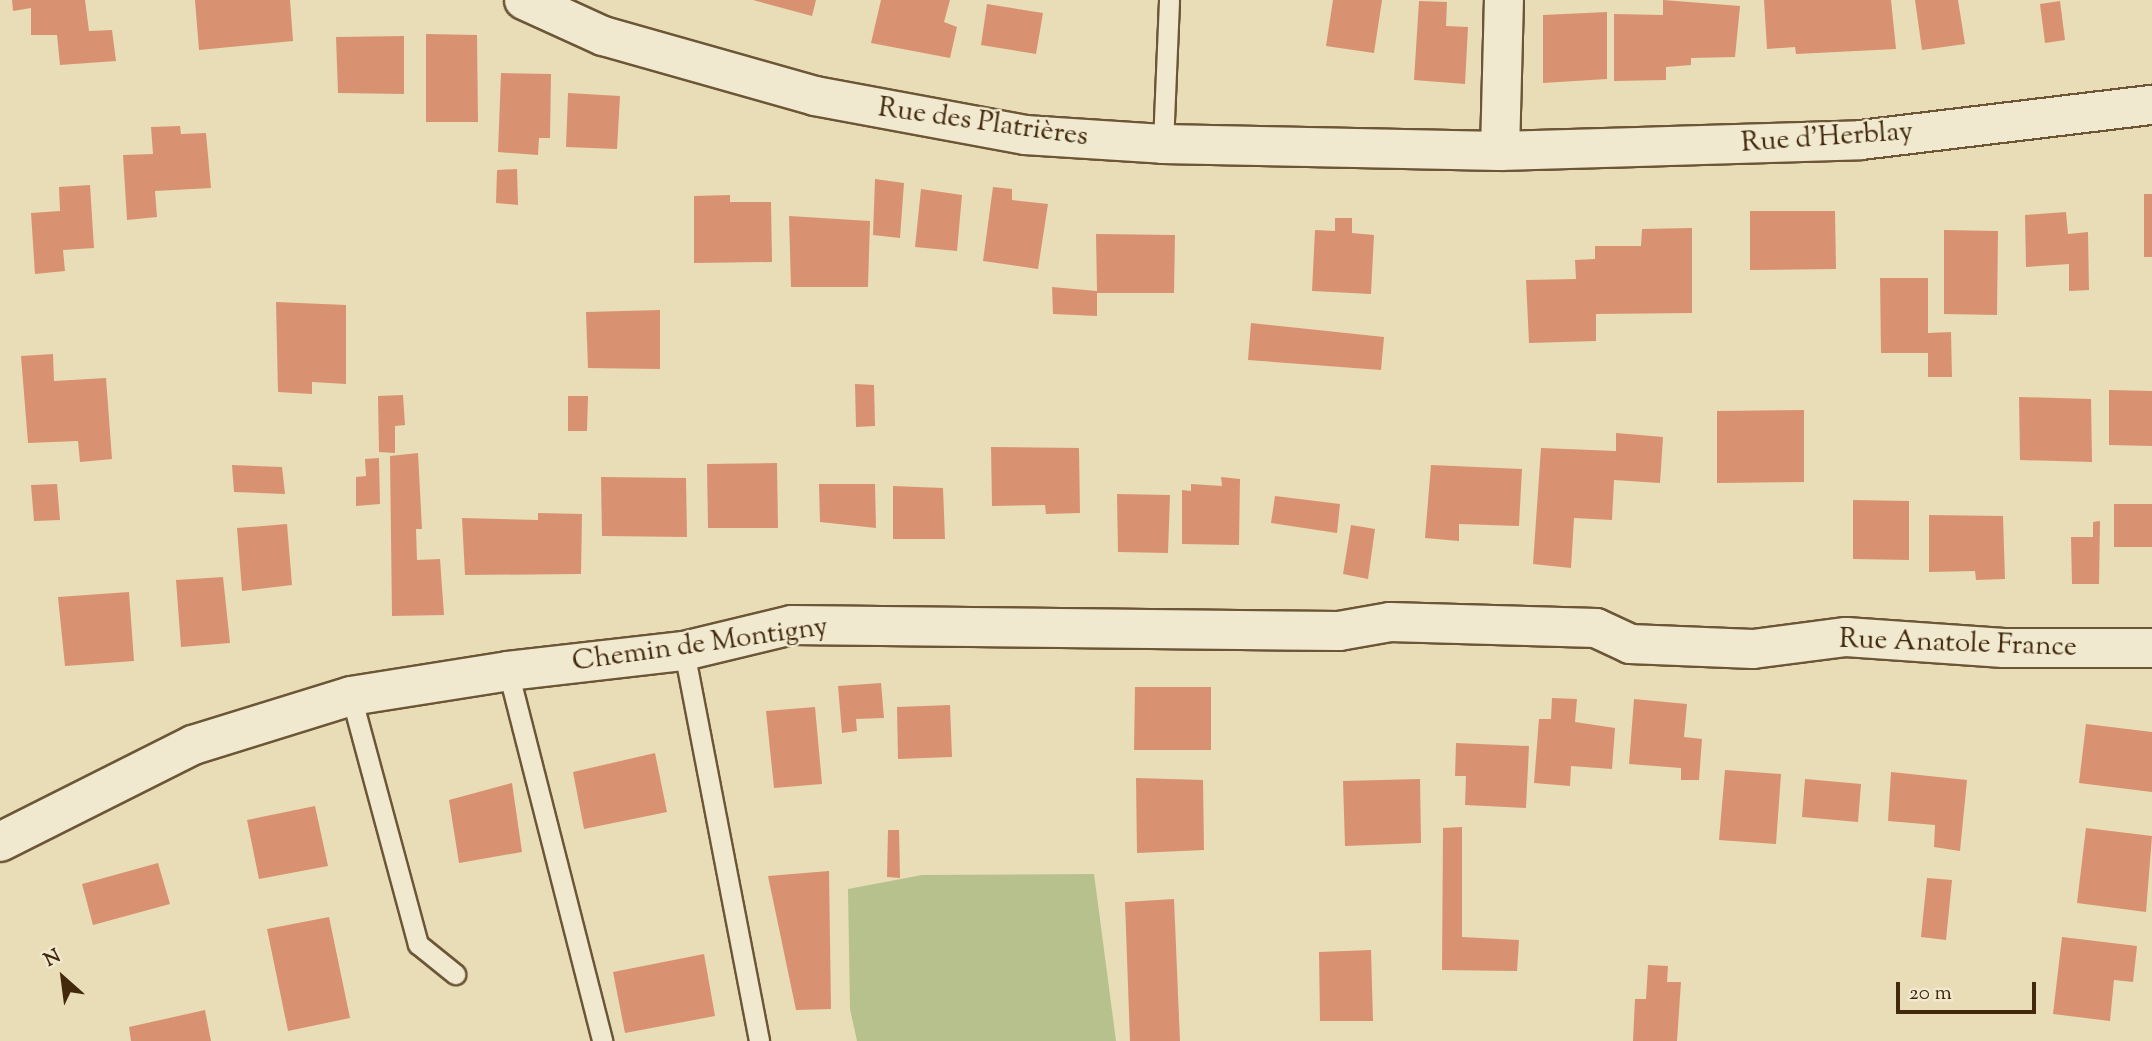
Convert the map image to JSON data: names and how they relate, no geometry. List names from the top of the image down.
{
  "streets": {
    "street": [
      "Rue des Platrières",
      "Rue d'Herblay",
      "Rue Anatole France",
      "Chemin de Montigny"
    ]
  },
  "crossings": [
    ["Rue des Platrières", "Rue d'Herblay"],
    ["Rue Anatole France", "Chemin de Montigny"]
  ],
  "scale_bar": "20 m",
  "north": "top left"
}
